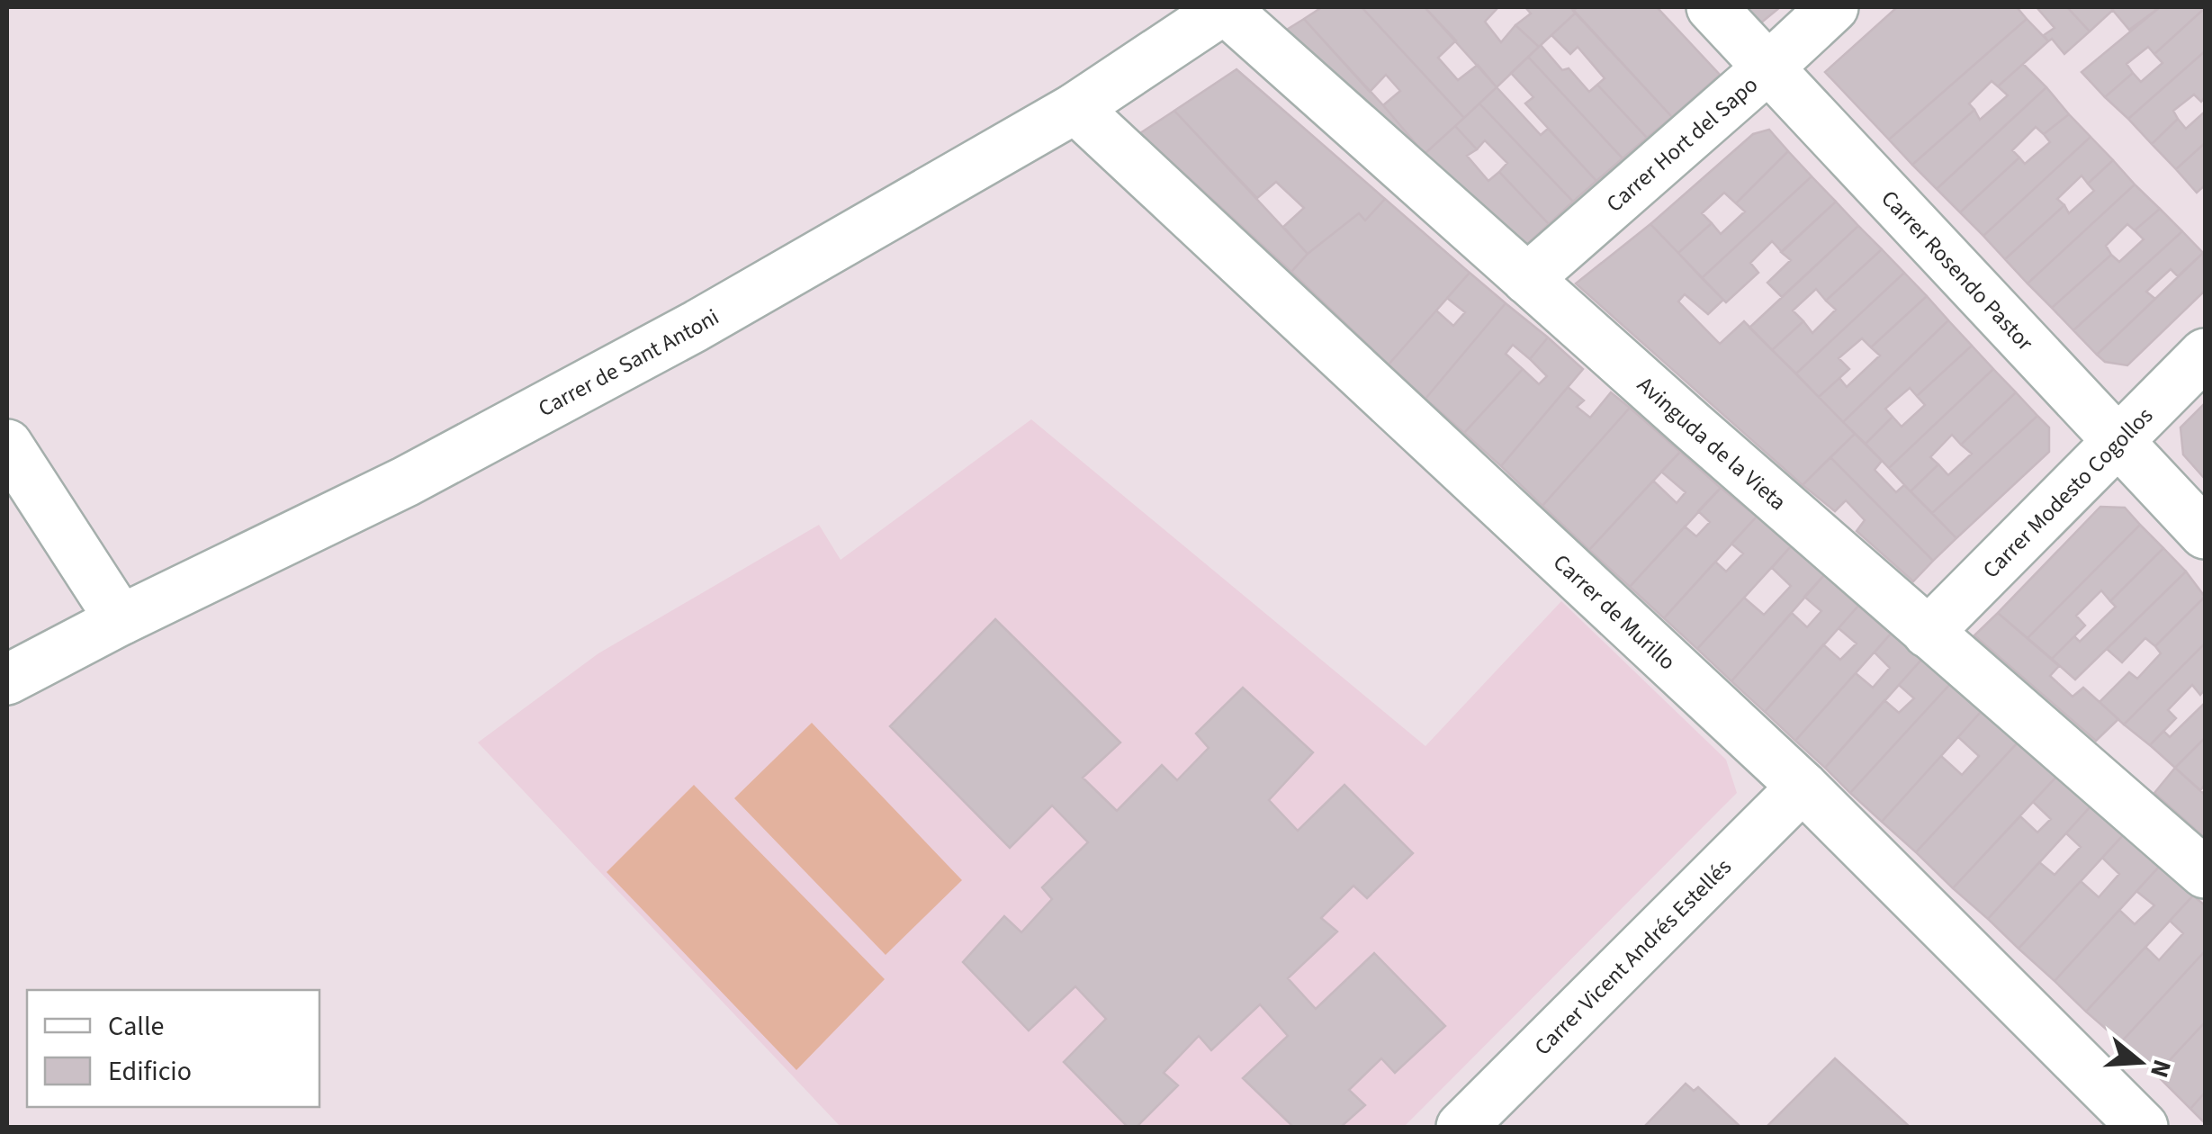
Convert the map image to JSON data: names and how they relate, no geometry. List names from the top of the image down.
{
  "streets": {
    "street": [
      "Carrer Hort del Sapo",
      "Carrer Rosendo Pastor",
      "Carrer de Sant Antoni",
      "Avinguda de la Vieta",
      "Carrer Modesto Cogollos",
      "Carrer de Murillo",
      "Carrer Vicent Andrés Estellés"
    ]
  },
  "crossings": [
    ["Carrer Hort del Sapo", "Carrer Rosendo Pastor"],
    ["Carrer Hort del Sapo", "Avinguda de la Vieta"],
    ["Carrer Rosendo Pastor", "Carrer Modesto Cogollos"],
    ["Carrer de Sant Antoni", "Avinguda de la Vieta"],
    ["Carrer de Sant Antoni", "Carrer de Murillo"],
    ["Avinguda de la Vieta", "Carrer Modesto Cogollos"],
    ["Carrer de Murillo", "Carrer Vicent Andrés Estellés"]
  ],
  "legend": ["Calle", "Edificio"],
  "north": "right"
}
